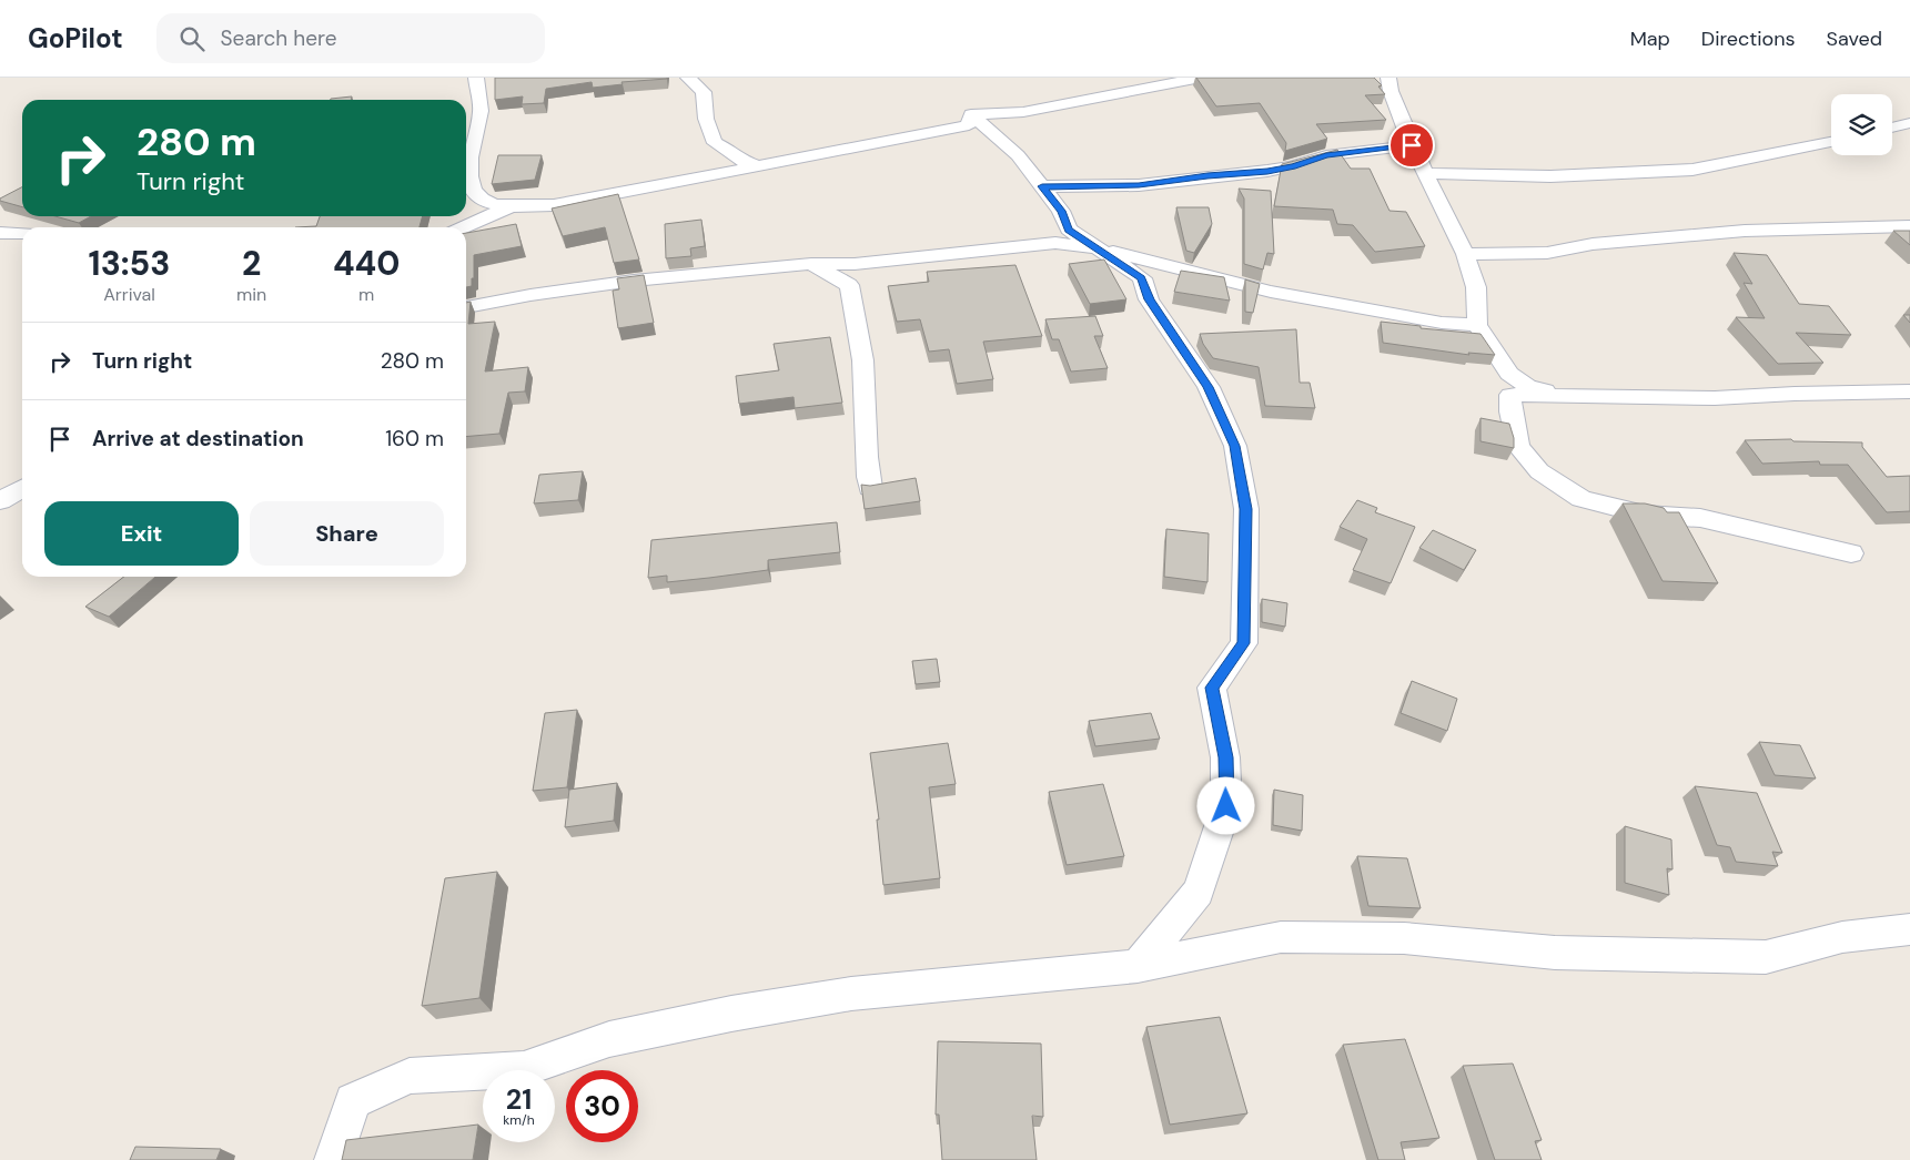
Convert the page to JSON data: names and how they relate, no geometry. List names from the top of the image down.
{
  "page": {
    "header": "GoPilot",
    "search": "Search here",
    "nav": ["Map", "Directions", "Saved"],
    "turn": ["280 m", "Turn right"],
    "eta": [
      "13:53",
      "Arrival",
      "2",
      "min",
      "440",
      "m"
    ],
    "list": [
      {
        "name": "Turn right",
        "value": "280 m"
      },
      {
        "name": "Arrive at destination",
        "value": "160 m"
      }
    ],
    "buttons": ["Exit", "Share"],
    "speed": "21 km/h",
    "limit": "30"
  }
}
